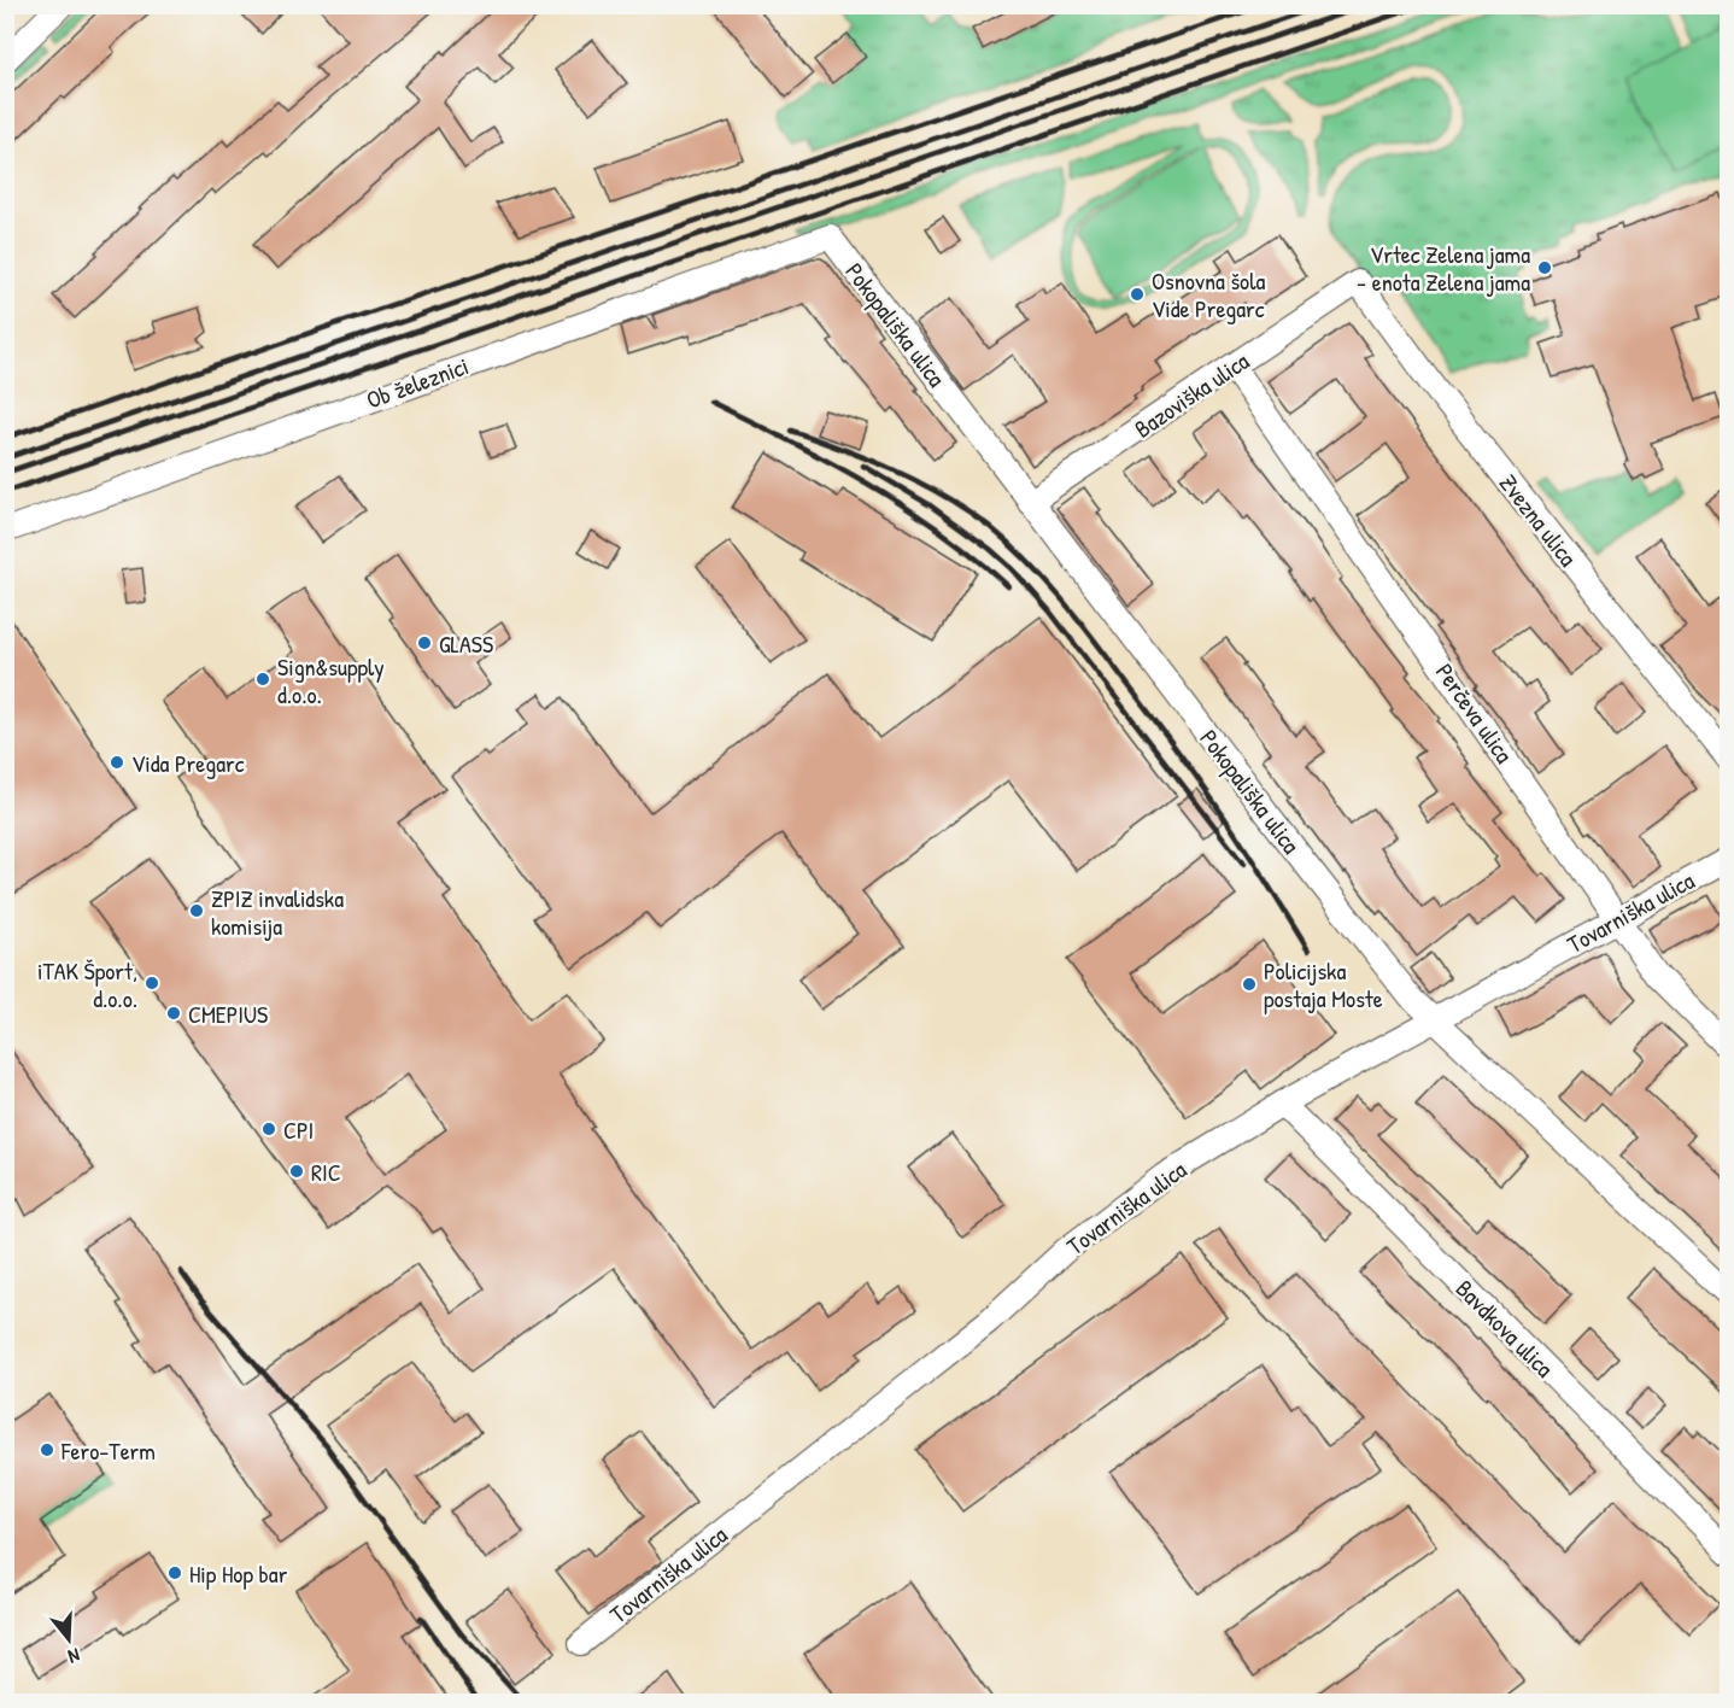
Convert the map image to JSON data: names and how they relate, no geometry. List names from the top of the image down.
{
  "streets": {
    "street": [
      "Pokopališka ulica",
      "Ob železnici",
      "Bazoviška ulica",
      "Zvezna ulica",
      "Perčeva ulica",
      "Tovarniška ulica",
      "Bavdkova ulica"
    ]
  },
  "crossings": [
    ["Pokopališka ulica", "Ob železnici"],
    ["Pokopališka ulica", "Bazoviška ulica"],
    ["Pokopališka ulica", "Tovarniška ulica"],
    ["Bazoviška ulica", "Zvezna ulica"],
    ["Bazoviška ulica", "Perčeva ulica"],
    ["Perčeva ulica", "Tovarniška ulica"],
    ["Tovarniška ulica", "Bavdkova ulica"]
  ],
  "places": [
    "Vrtec Zelena jama - enota Zelena jama",
    "Osnovna šola Vide Pregarc",
    "GLASS",
    "Sign&supply d.o.o.",
    "Vida Pregarc",
    "ZPIZ invalidska komisija",
    "iTAK Šport, d.o.o.",
    "Policijska postaja Moste",
    "CMEPIUS",
    "CPI",
    "RIC",
    "Fero-Term",
    "Hip Hop bar"
  ],
  "north": "bottom"
}
